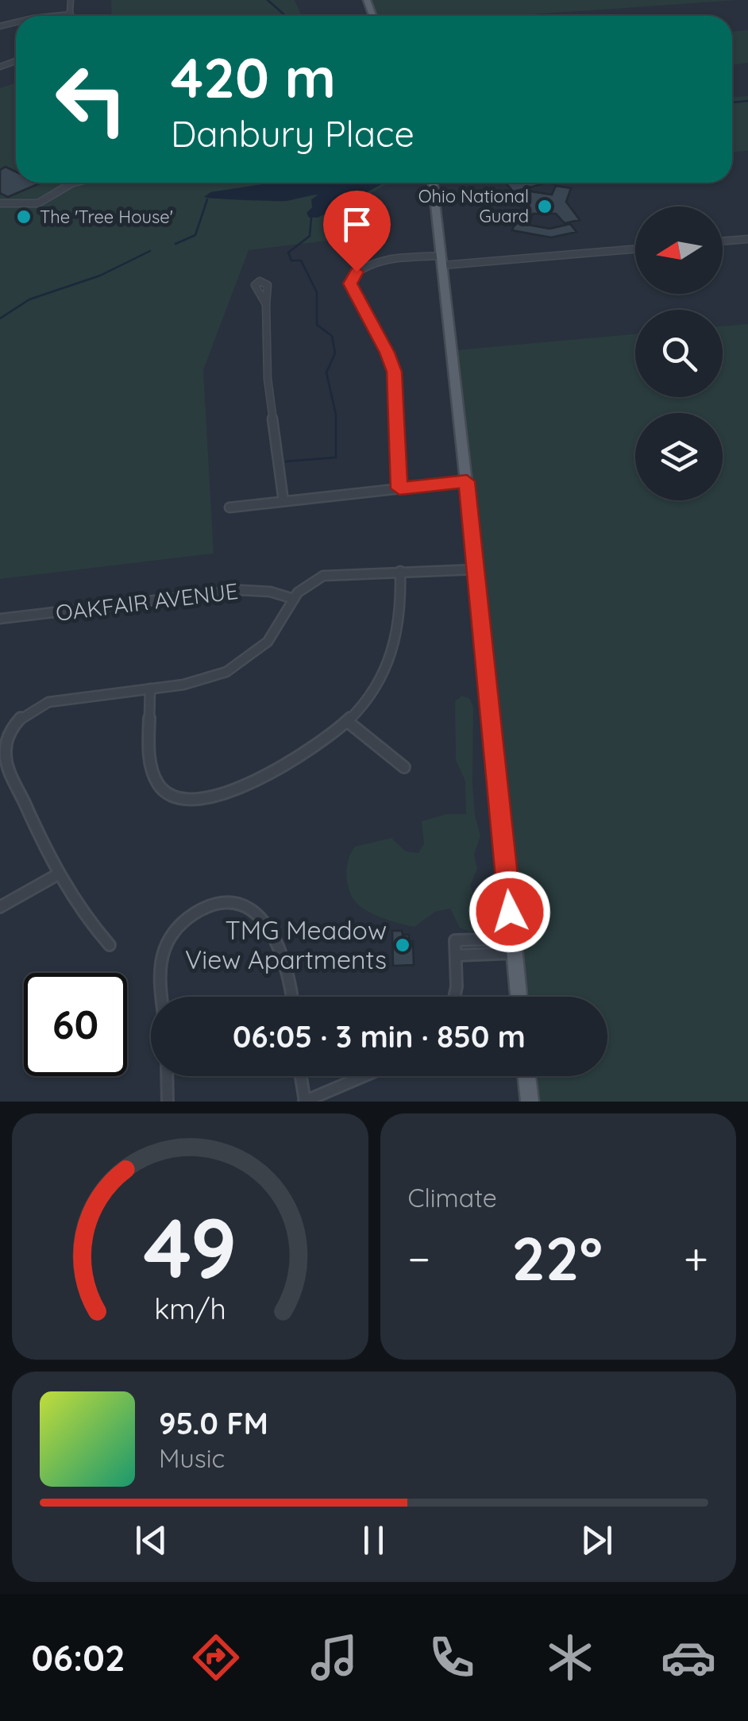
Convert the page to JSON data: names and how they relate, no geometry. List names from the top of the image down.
{
  "streets": {
    "street": ["OAKFAIR AVENUE"]
  },
  "places": ["Ohio National Guard", "The 'Tree House'", "TMG Meadow View Apartments"],
  "north": "left",
  "page": {
    "turn": ["420 m", "Danbury Place"],
    "limit": "60",
    "trip": "06:05 · 3 min · 850 m",
    "tile": "Climate",
    "heat": ["−", "22°", "+"],
    "song": ["95.0 FM", "Music"],
    "tabs": "06:02",
    "gauge": ["49", "km/h"]
  }
}
